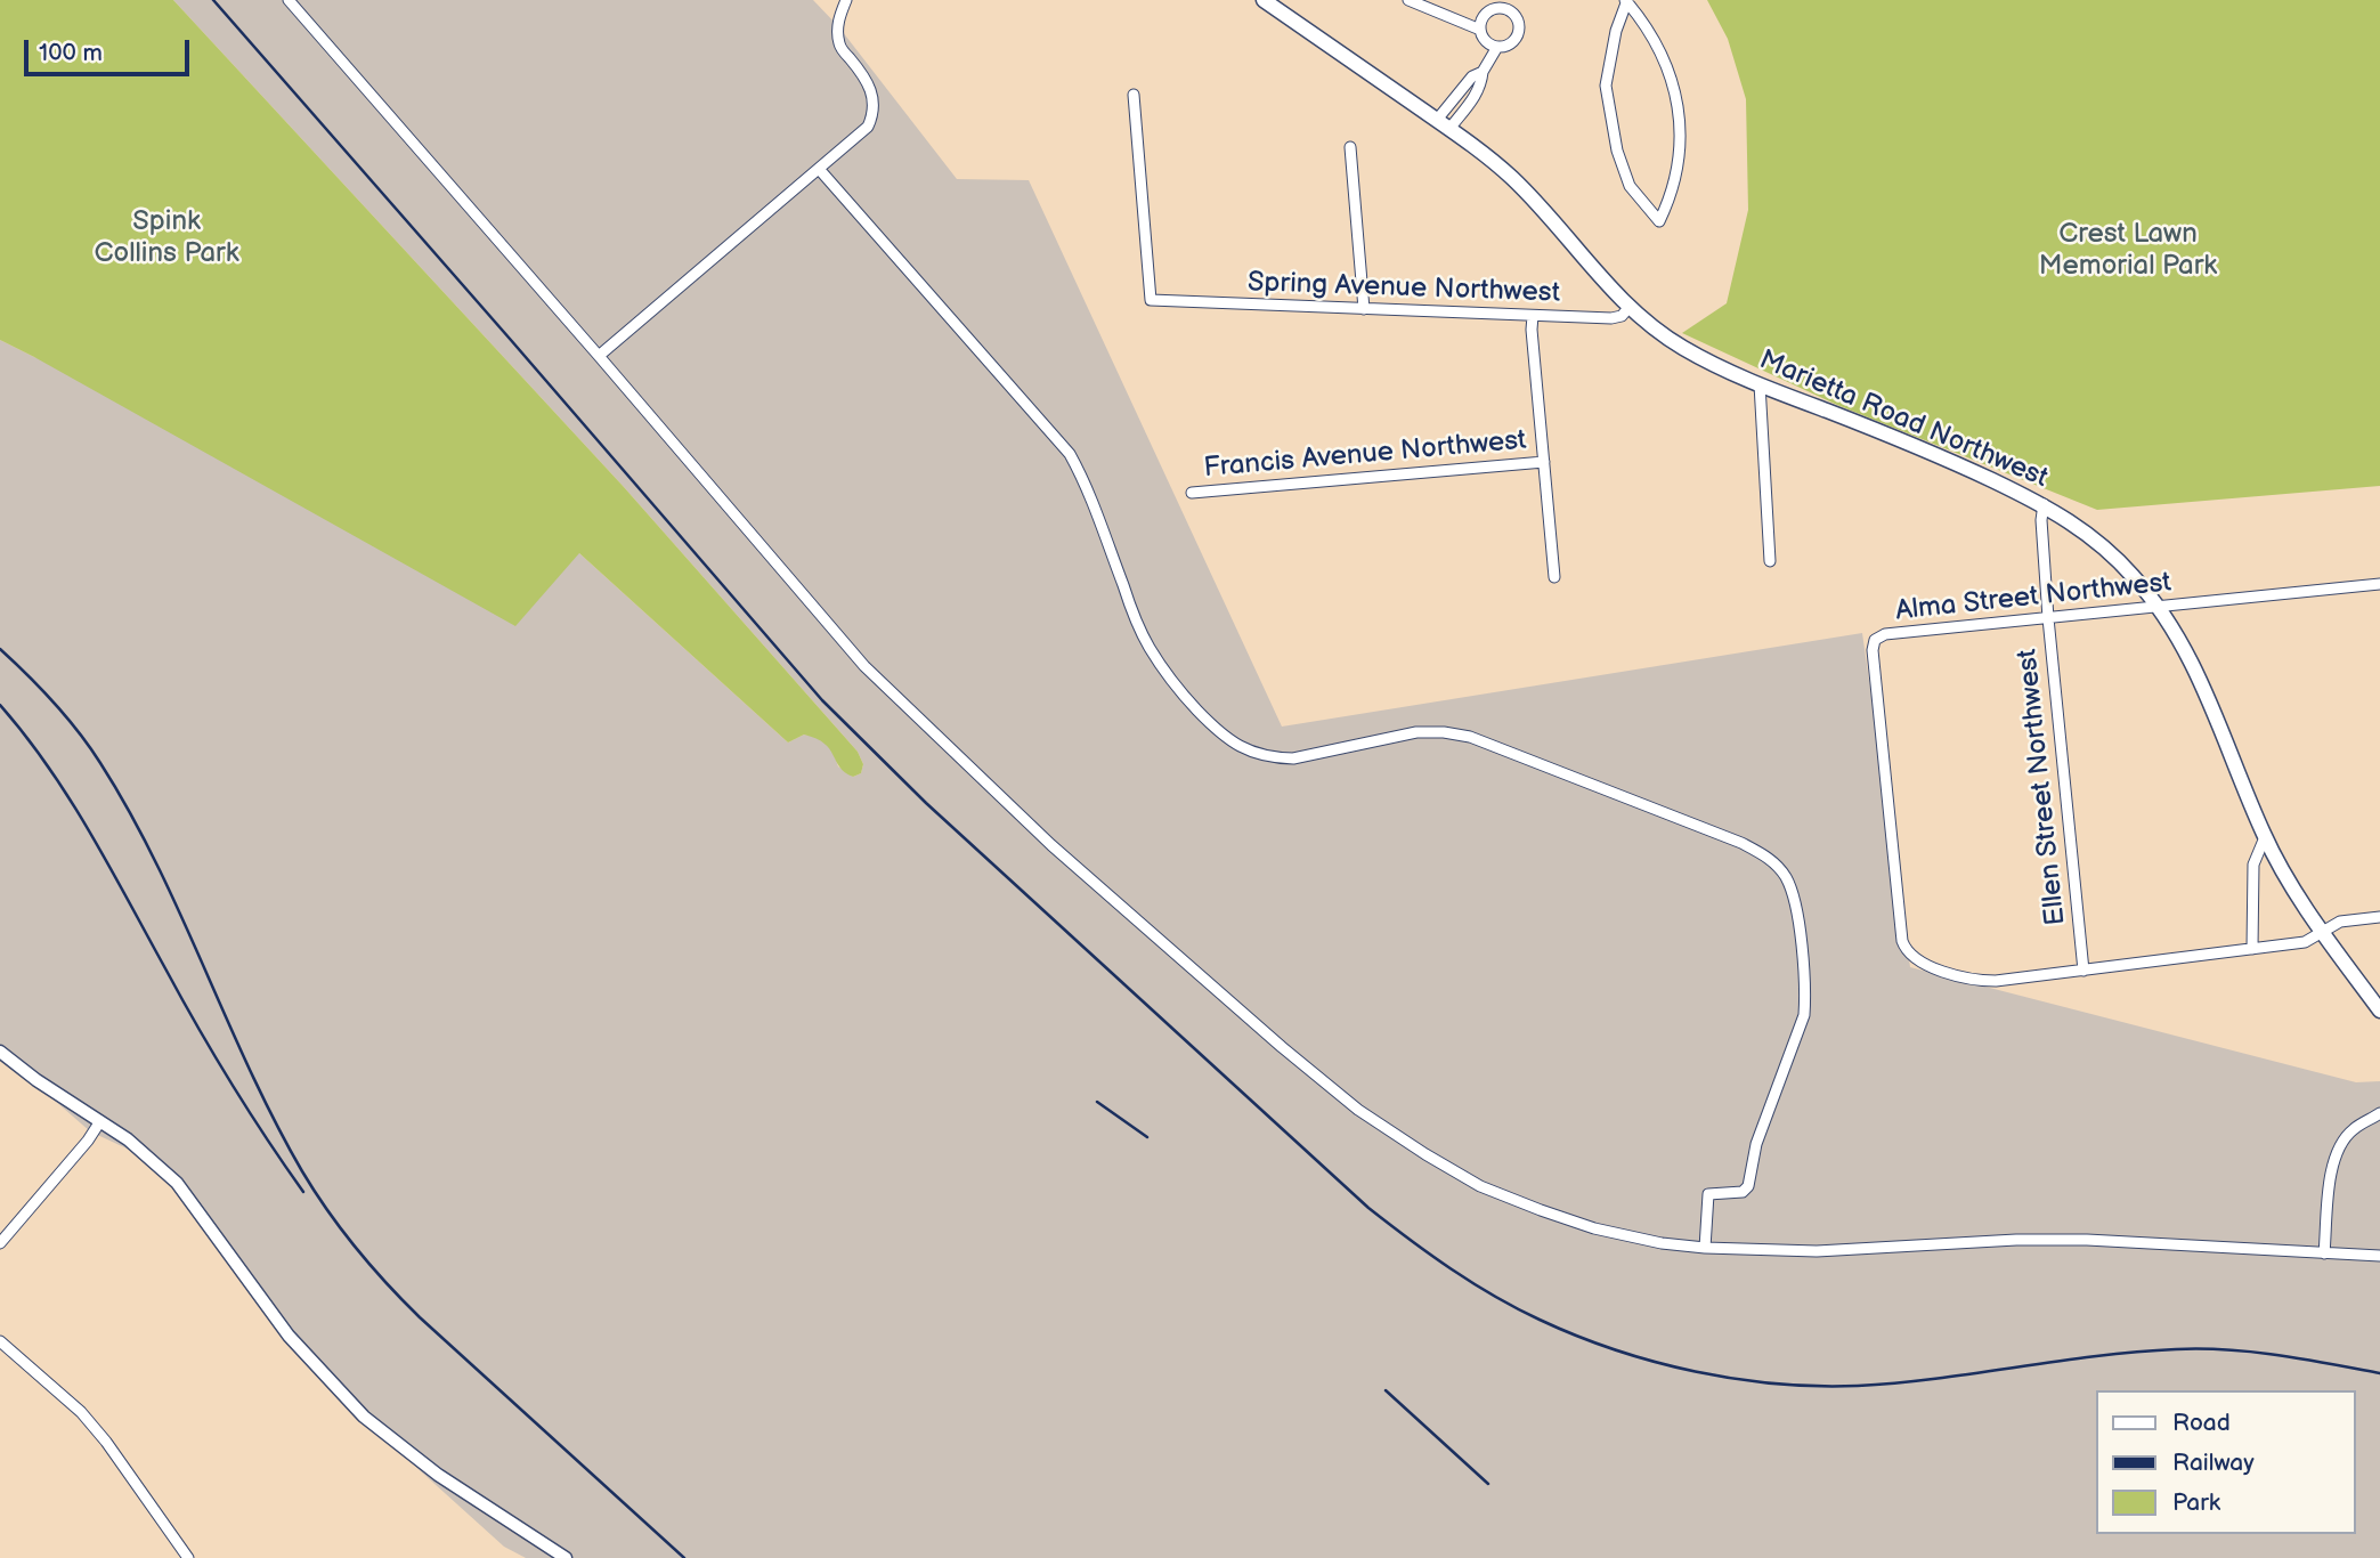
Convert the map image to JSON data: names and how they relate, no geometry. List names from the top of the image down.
{
  "streets": {
    "main road": ["Marietta Road Northwest"],
    "street": [
      "Spring Avenue Northwest",
      "Francis Avenue Northwest",
      "Alma Street Northwest",
      "Ellen Street Northwest"
    ]
  },
  "crossings": [
    ["Spring Avenue Northwest", "Marietta Road Northwest"],
    ["Marietta Road Northwest", "Alma Street Northwest"],
    ["Marietta Road Northwest", "Ellen Street Northwest"],
    ["Alma Street Northwest", "Ellen Street Northwest"]
  ],
  "parks": ["Spink Collins Park", "Crest Lawn Memorial Park"],
  "legend": ["Road", "Railway", "Park"],
  "scale_bar": "100 m"
}
